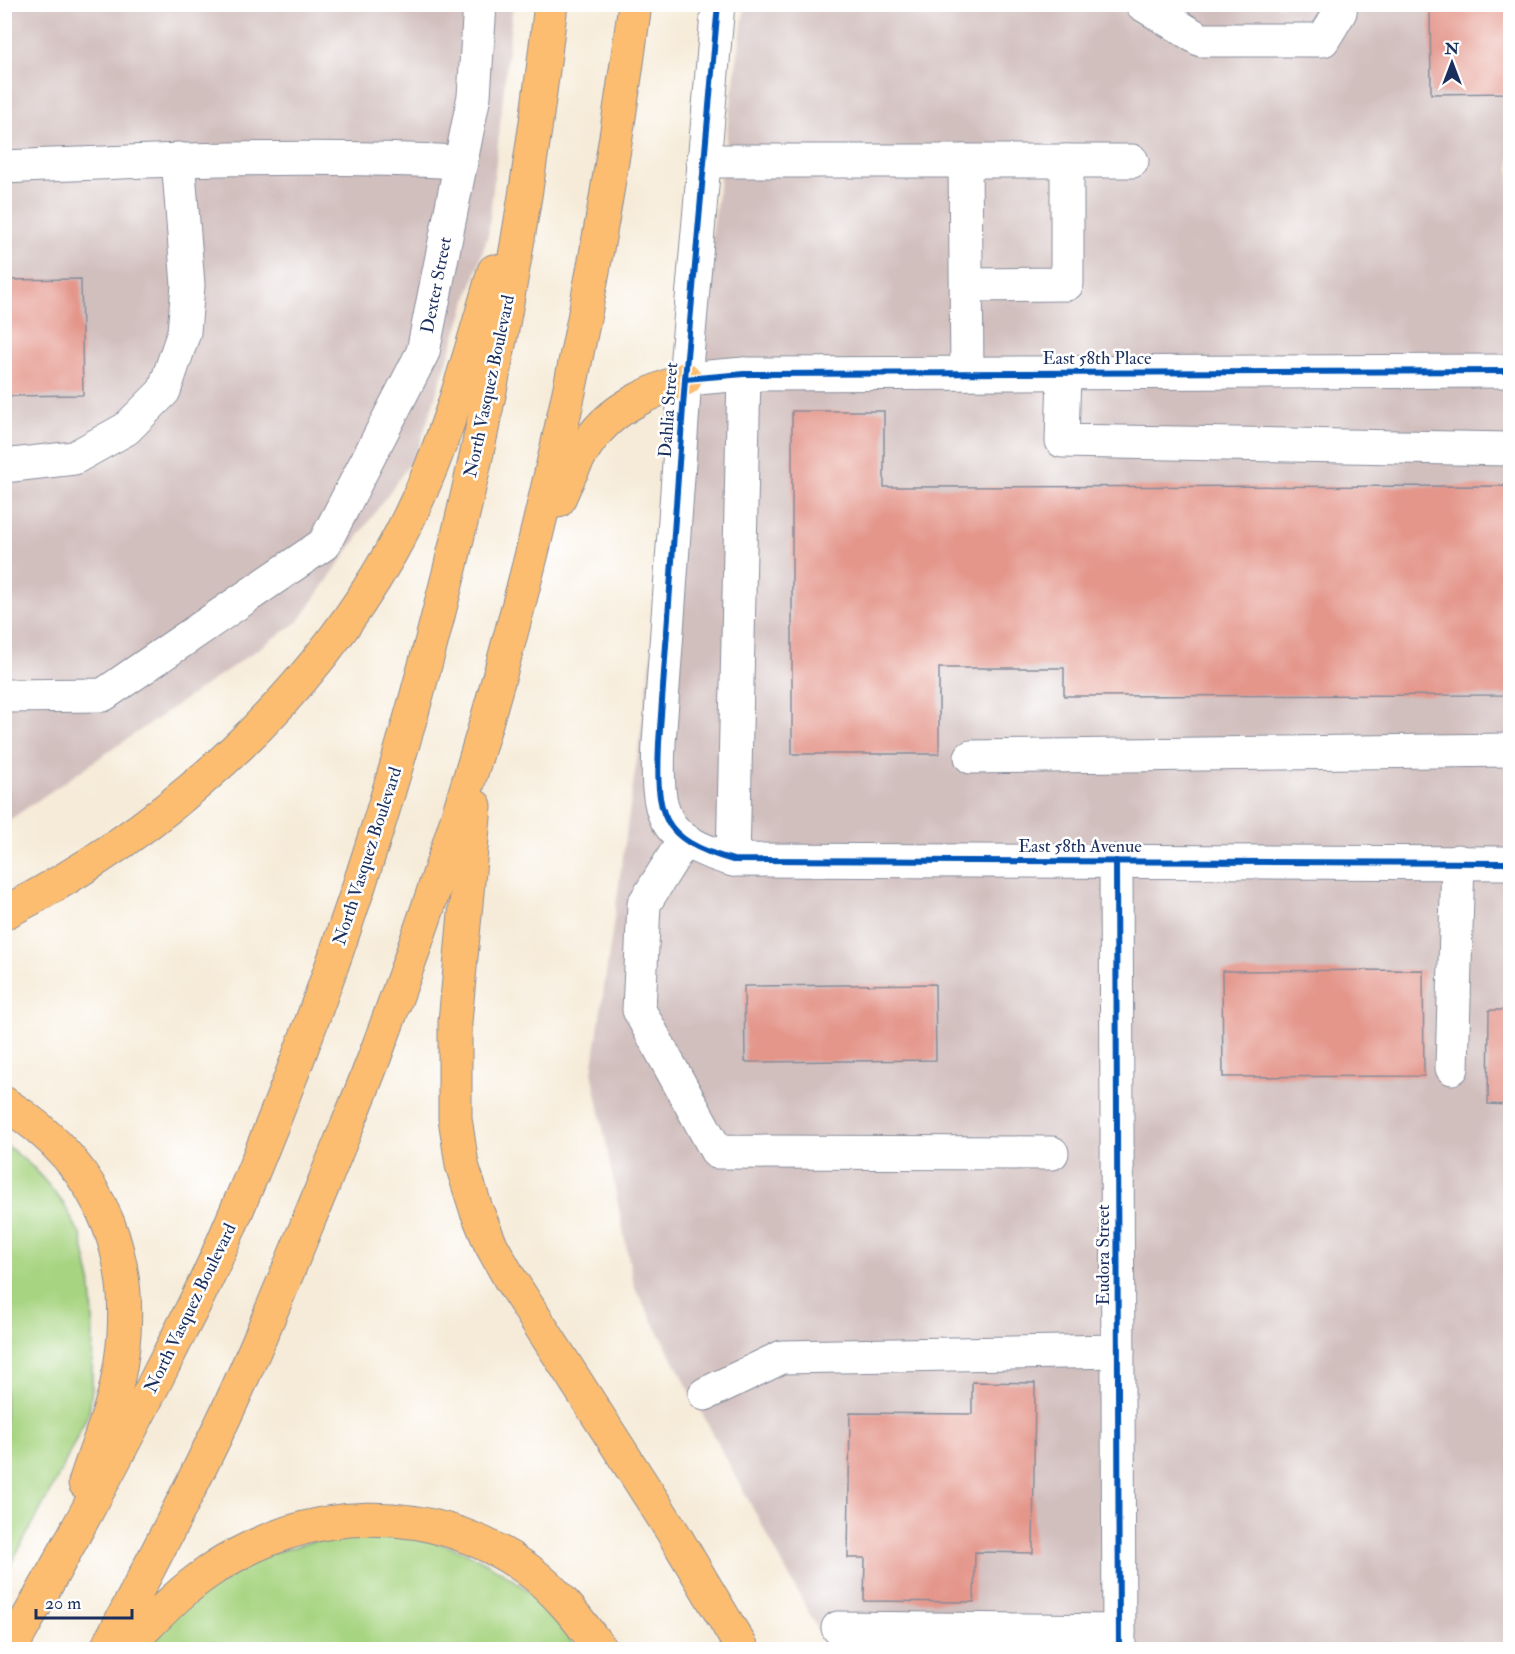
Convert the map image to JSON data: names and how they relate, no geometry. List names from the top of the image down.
{
  "streets": {
    "highway": ["North Vasquez Boulevard"],
    "street": [
      "Dexter Street",
      "East 58th Place",
      "Dahlia Street",
      "East 58th Avenue",
      "Eudora Street"
    ]
  },
  "crossings": [
    ["East 58th Place", "Dahlia Street"],
    ["Dahlia Street", "East 58th Avenue"],
    ["East 58th Avenue", "Eudora Street"]
  ],
  "scale_bar": "20 m",
  "north": "top"
}
